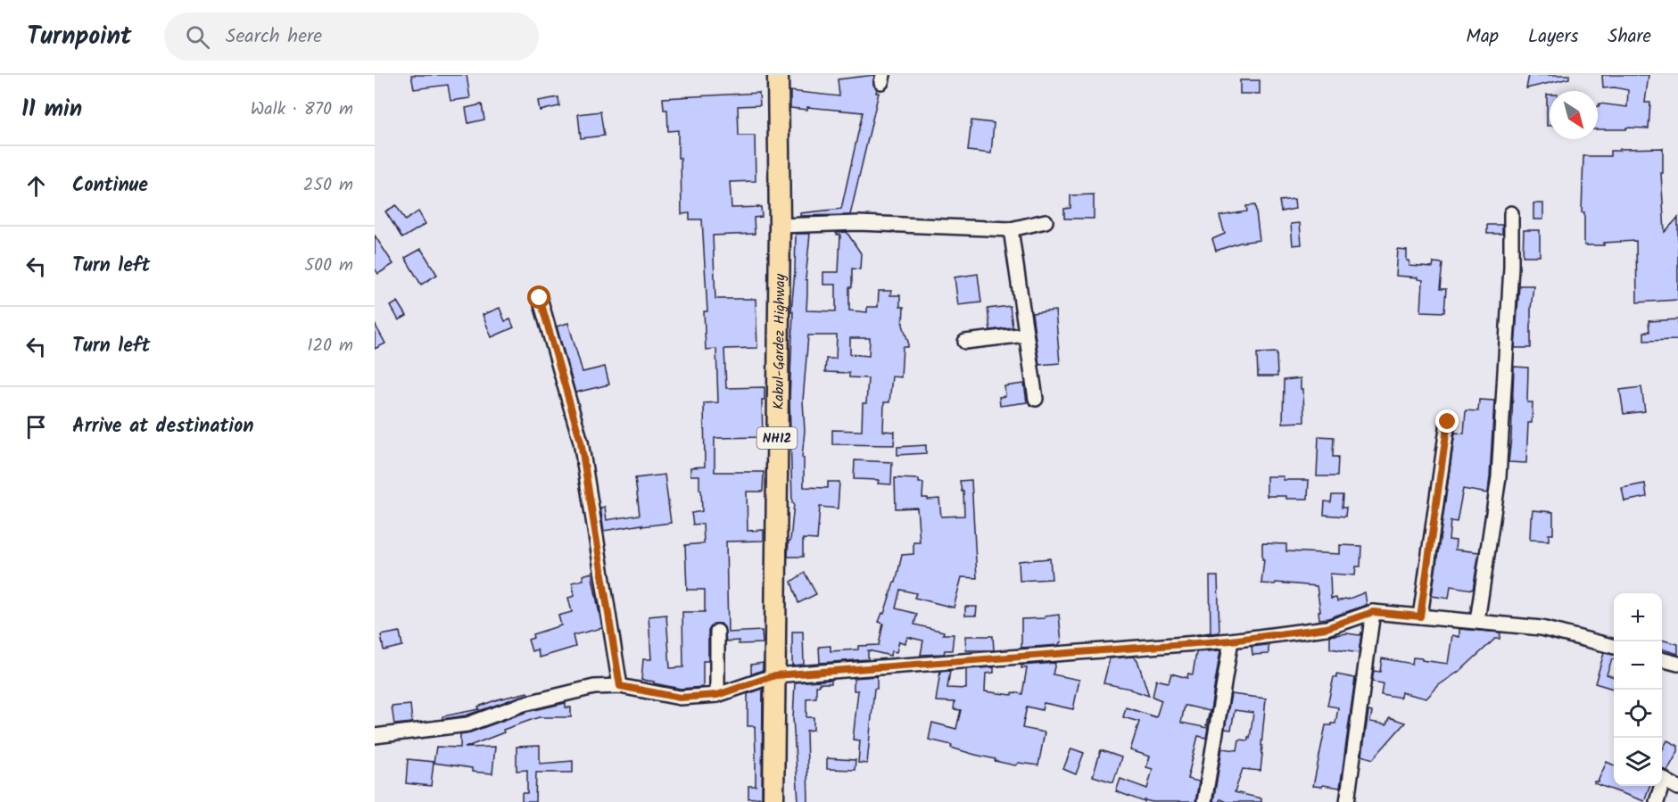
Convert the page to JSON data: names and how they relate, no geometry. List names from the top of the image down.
{
  "streets": {
    "highway": ["Kabul-Gardez Highway", "NH12"]
  },
  "north": "bottom right",
  "page": {
    "header": "Turnpoint",
    "search": "Search here",
    "nav": ["Map", "Layers", "Share"],
    "heading": ["11 min", "Walk · 870 m"],
    "list": [
      ["Continue", "250 m"],
      ["Turn left", "500 m"],
      ["Turn left", "120 m"],
      "Arrive at destination"
    ],
    "map_buttons": ["+", "−"]
  }
}
